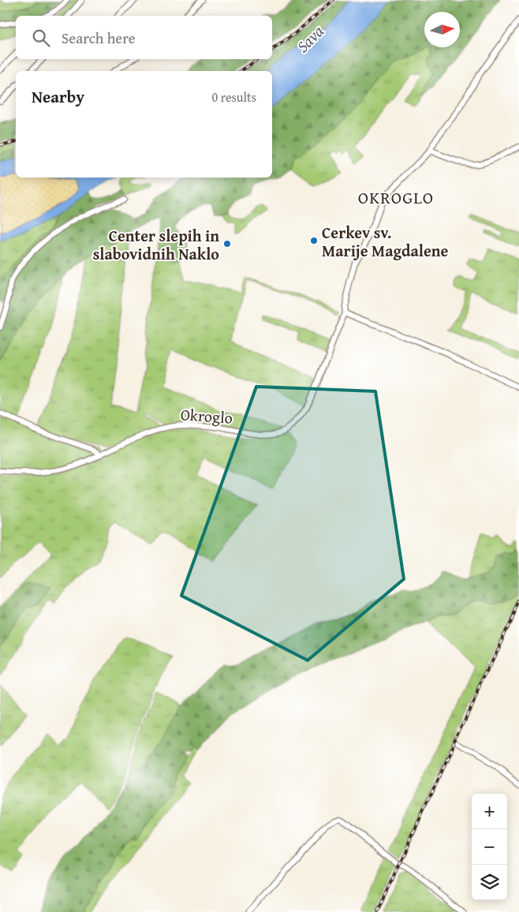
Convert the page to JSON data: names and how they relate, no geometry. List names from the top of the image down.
{
  "streets": {
    "street": ["Okroglo"]
  },
  "districts": ["OKROGLO"],
  "water": ["Sava"],
  "places": ["Cerkev sv. Marije Magdalene", "Center slepih in slabovidnih Naklo"],
  "north": "right",
  "page": {
    "search": "Search here",
    "heading": ["Nearby", "0 results"],
    "map_buttons": ["+", "−"]
  }
}
